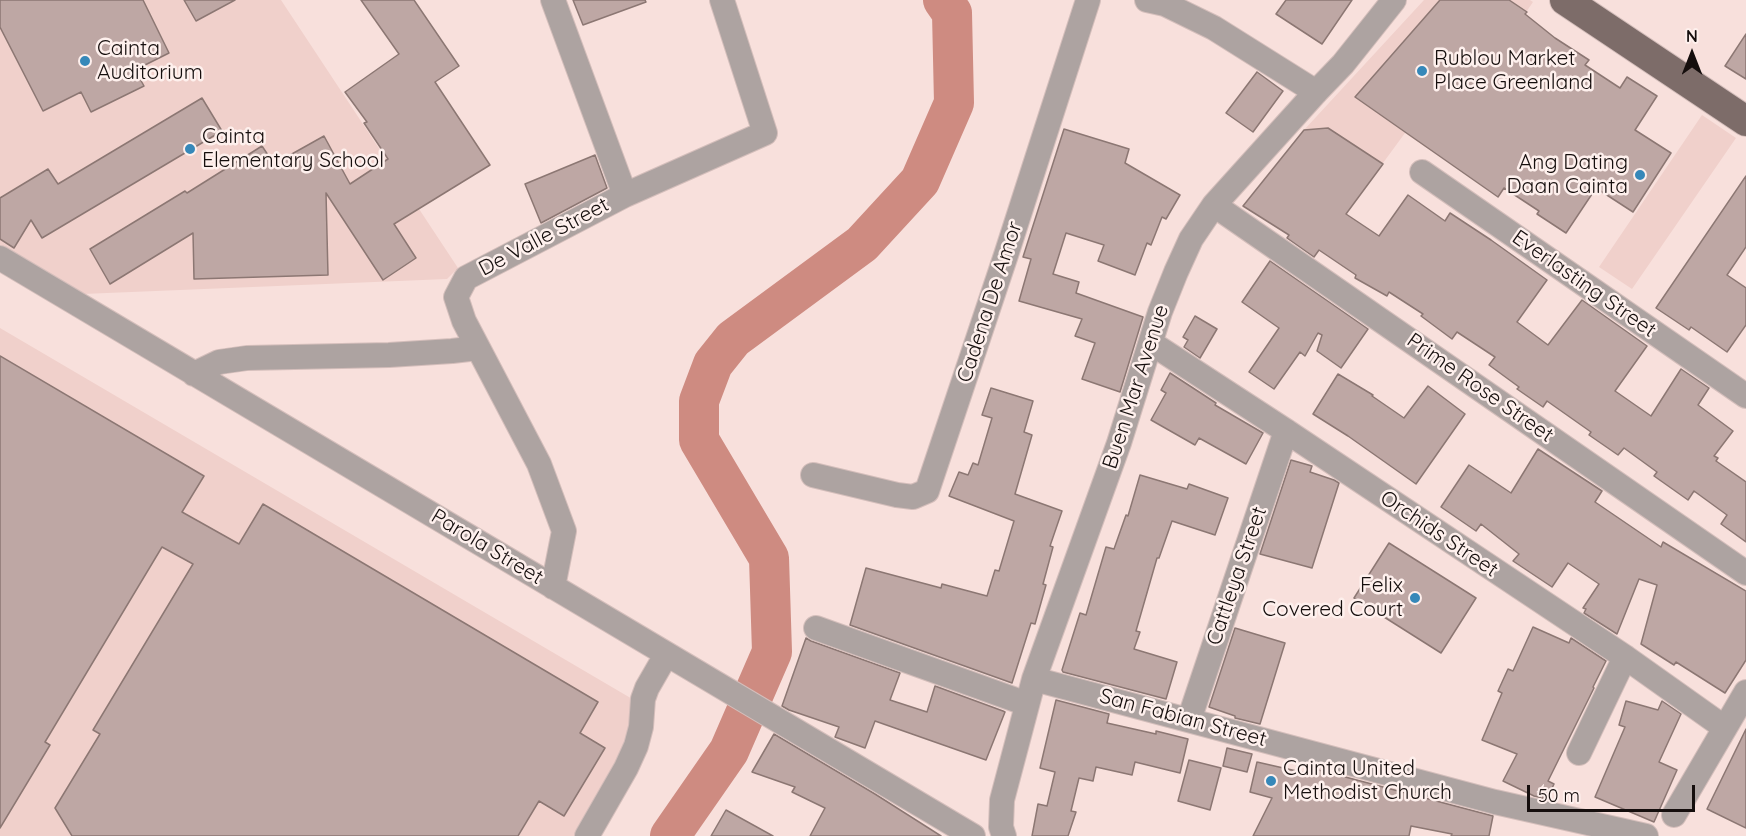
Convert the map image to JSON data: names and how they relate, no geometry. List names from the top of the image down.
{
  "streets": {
    "street": [
      "De Valle Street",
      "Everlasting Street",
      "Cadena De Amor",
      "Buen Mar Avenue",
      "Prime Rose Street",
      "Orchids Street",
      "Parola Street",
      "Cattleya Street",
      "San Fabian Street"
    ]
  },
  "crossings": [
    ["De Valle Street", "Parola Street"],
    ["Buen Mar Avenue", "Prime Rose Street"],
    ["Buen Mar Avenue", "Orchids Street"],
    ["Buen Mar Avenue", "San Fabian Street"],
    ["Orchids Street", "Cattleya Street"],
    ["Cattleya Street", "San Fabian Street"]
  ],
  "places": [
    "Cainta Auditorium",
    "Rublou Market Place Greenland",
    "Cainta Elementary School",
    "Ang Dating Daan Cainta",
    "Felix Covered Court",
    "Cainta United Methodist Church"
  ],
  "scale_bar": "50 m",
  "north": "top"
}
